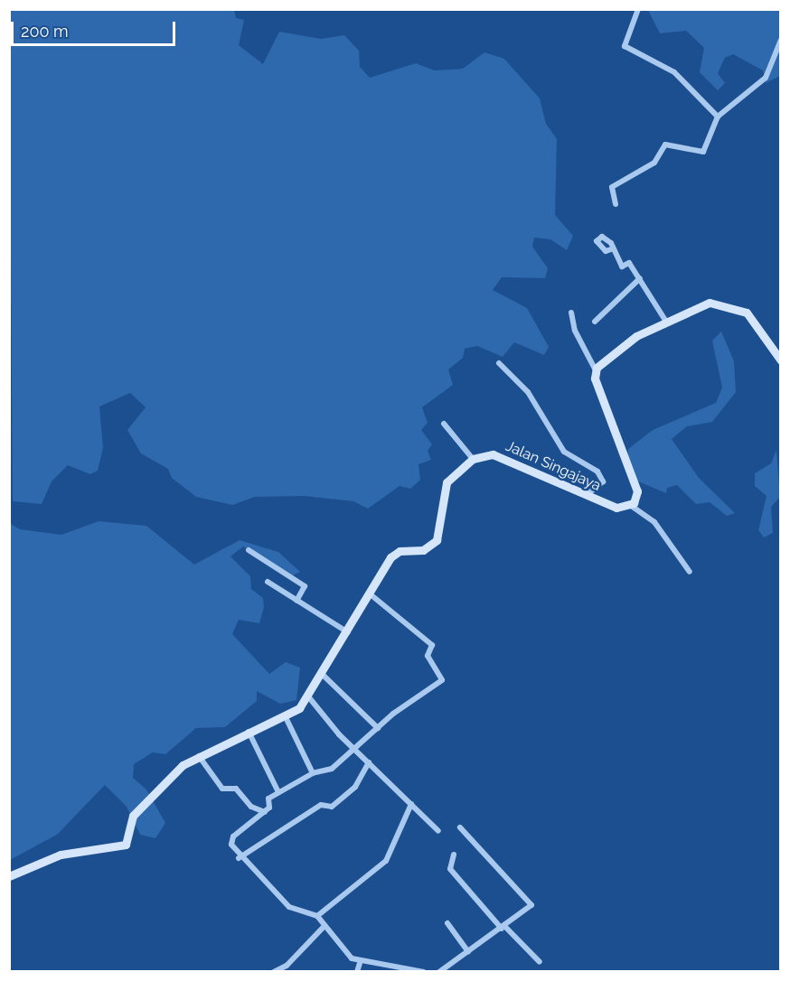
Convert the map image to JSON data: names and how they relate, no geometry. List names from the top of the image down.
{
  "streets": {
    "street": ["Jalan Singajaya"]
  },
  "scale_bar": "200 m"
}
